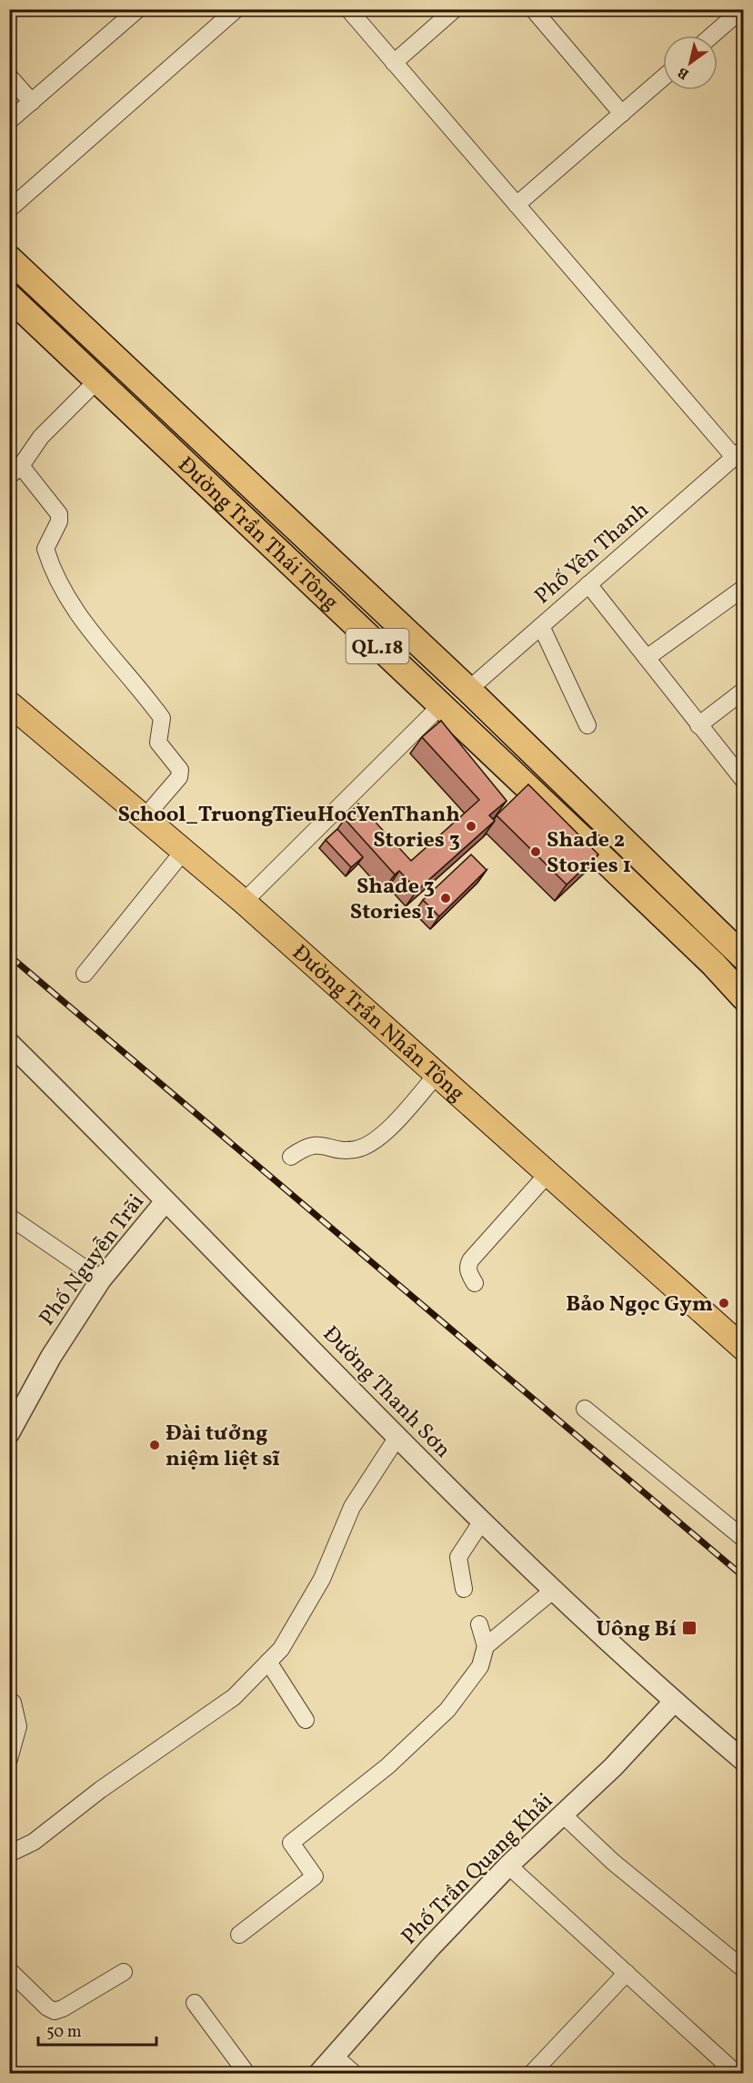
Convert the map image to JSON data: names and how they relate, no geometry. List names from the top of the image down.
{
  "streets": {
    "highway": ["Đường Trần Thái Tông", "QL.18"],
    "main road": ["Đường Trần Nhân Tông"],
    "street": [
      "Phố Yên Thanh",
      "Phố Nguyễn Trãi",
      "Đường Thanh Sơn",
      "Phố Trần Quang Khải"
    ]
  },
  "crossings": [
    ["Đường Trần Thái Tông", "Phố Yên Thanh"],
    ["Phố Nguyễn Trãi", "Đường Thanh Sơn"],
    ["Đường Thanh Sơn", "Phố Trần Quang Khải"]
  ],
  "places": {
    "other": [
      "School_TruongTieuHocYenThanh Stories 3",
      "Shade 2 Stories 1",
      "Shade 3 Stories 1",
      "Bảo Ngọc Gym",
      "Đài tưởng niệm liệt sĩ"
    ],
    "transit": ["Uông Bí"]
  },
  "scale_bar": "50 m",
  "north": "bottom left"
}
